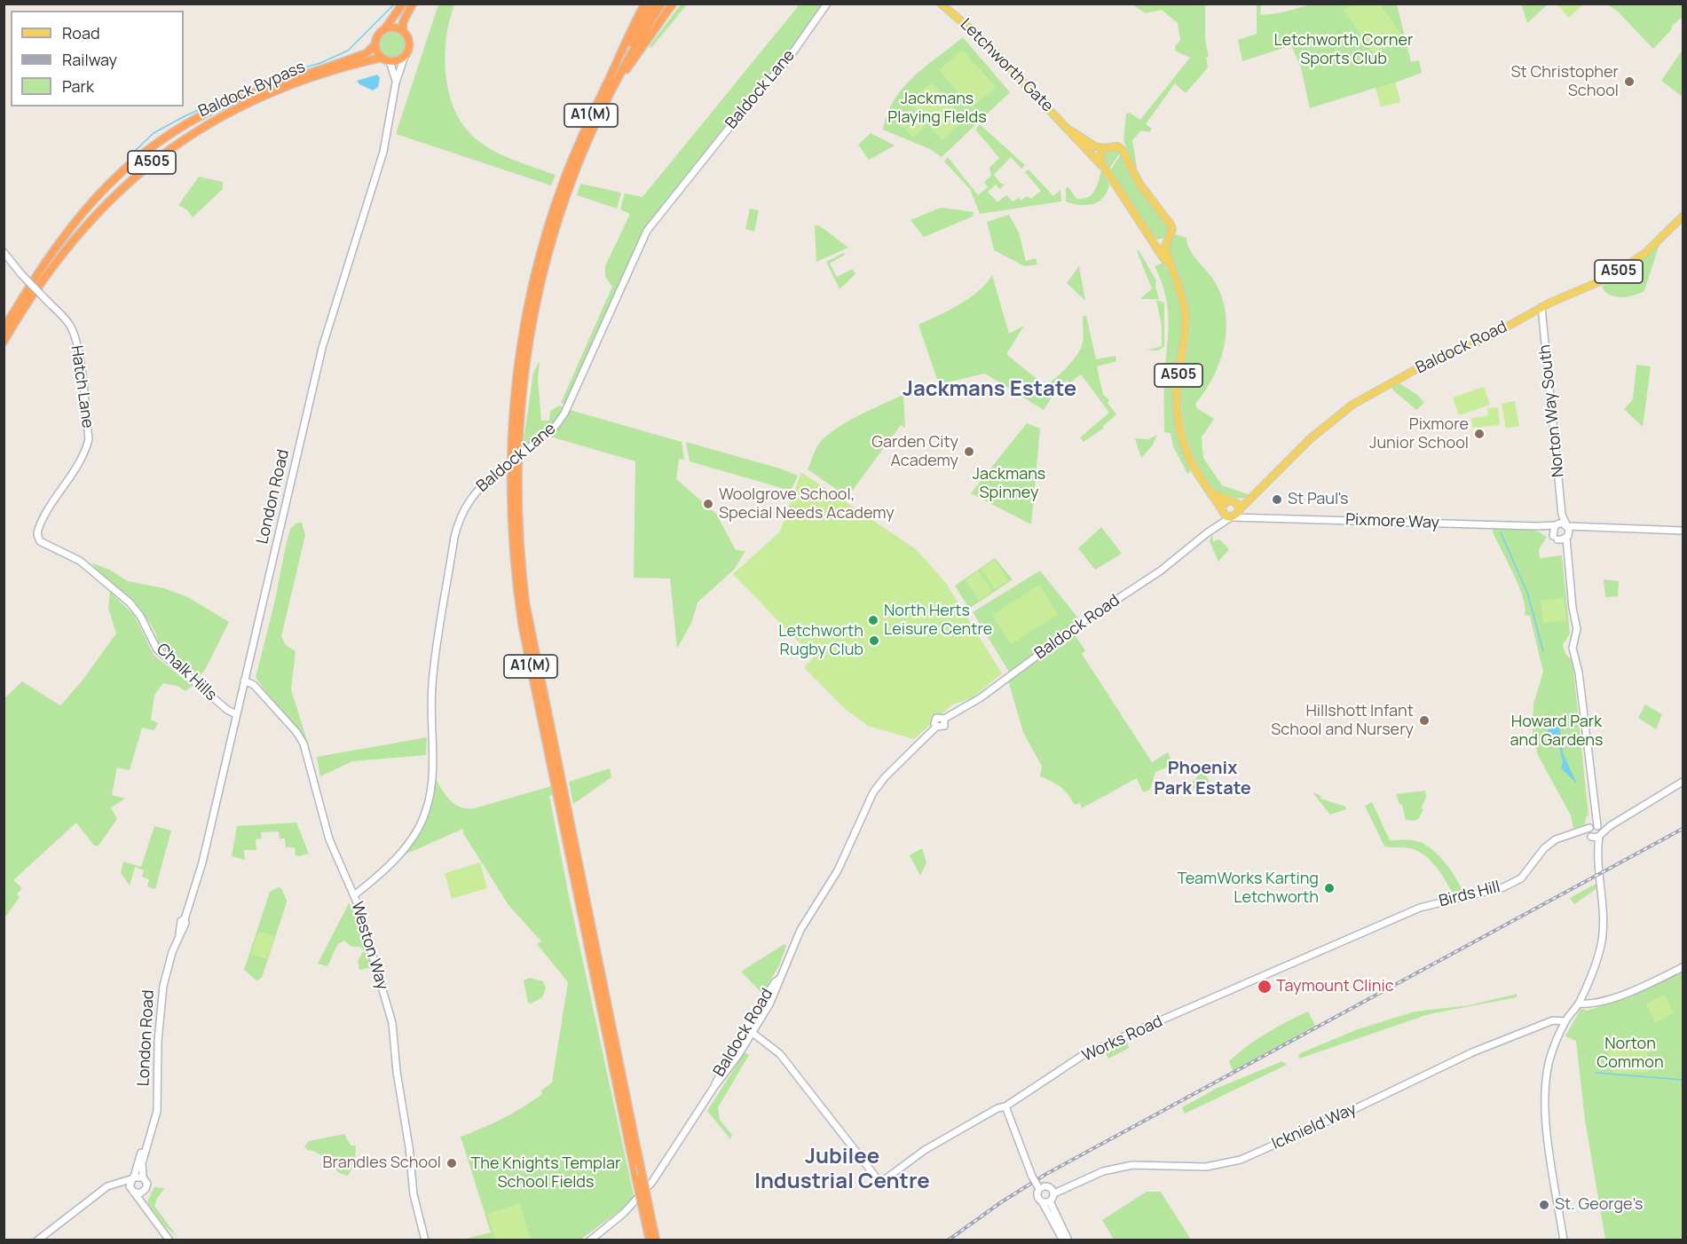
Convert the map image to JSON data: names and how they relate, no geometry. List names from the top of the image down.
{
  "streets": {
    "highway": ["Baldock Bypass", "A1(M)", "A505"],
    "main road": ["Letchworth Gate", "Baldock Road"],
    "street": [
      "Baldock Lane",
      "Hatch Lane",
      "Norton Way South",
      "London Road",
      "Pixmore Way",
      "Chalk Hills",
      "Birds Hill",
      "Weston Way",
      "Works Road",
      "Icknield Way"
    ]
  },
  "crossings": [
    ["Letchworth Gate", "A505"],
    ["Baldock Bypass", "London Road"],
    ["Baldock Lane", "Weston Way"],
    ["A505", "Baldock Road"],
    ["A505", "Pixmore Way"],
    ["Baldock Road", "Norton Way South"],
    ["Baldock Road", "Pixmore Way"],
    ["Baldock Road", "Works Road"],
    ["Hatch Lane", "Chalk Hills"],
    ["Norton Way South", "Pixmore Way"],
    ["London Road", "Chalk Hills"],
    ["London Road", "Weston Way"],
    ["Birds Hill", "Works Road"]
  ],
  "districts": ["Jackmans Estate", "Phoenix Park Estate", "Jubilee Industrial Centre"],
  "parks": [
    "Letchworth Corner Sports Club",
    "Jackmans Playing FIelds",
    "Jackmans Spinney",
    "Howard Park and Gardens",
    "Norton Common",
    "The Knights Templar School Fields"
  ],
  "places": [
    "St Christopher School",
    "Pixmore Junior School",
    "Garden City Academy",
    "St Paul's",
    "Woolgrove School, Special Needs Academy",
    "North Herts Leisure Centre",
    "Letchworth Rugby Club",
    "Hillshott Infant School and Nursery",
    "TeamWorks Karting Letchworth",
    "Taymount Clinic",
    "Brandles School",
    "St. George's"
  ],
  "legend": ["Road", "Railway", "Park"]
}
